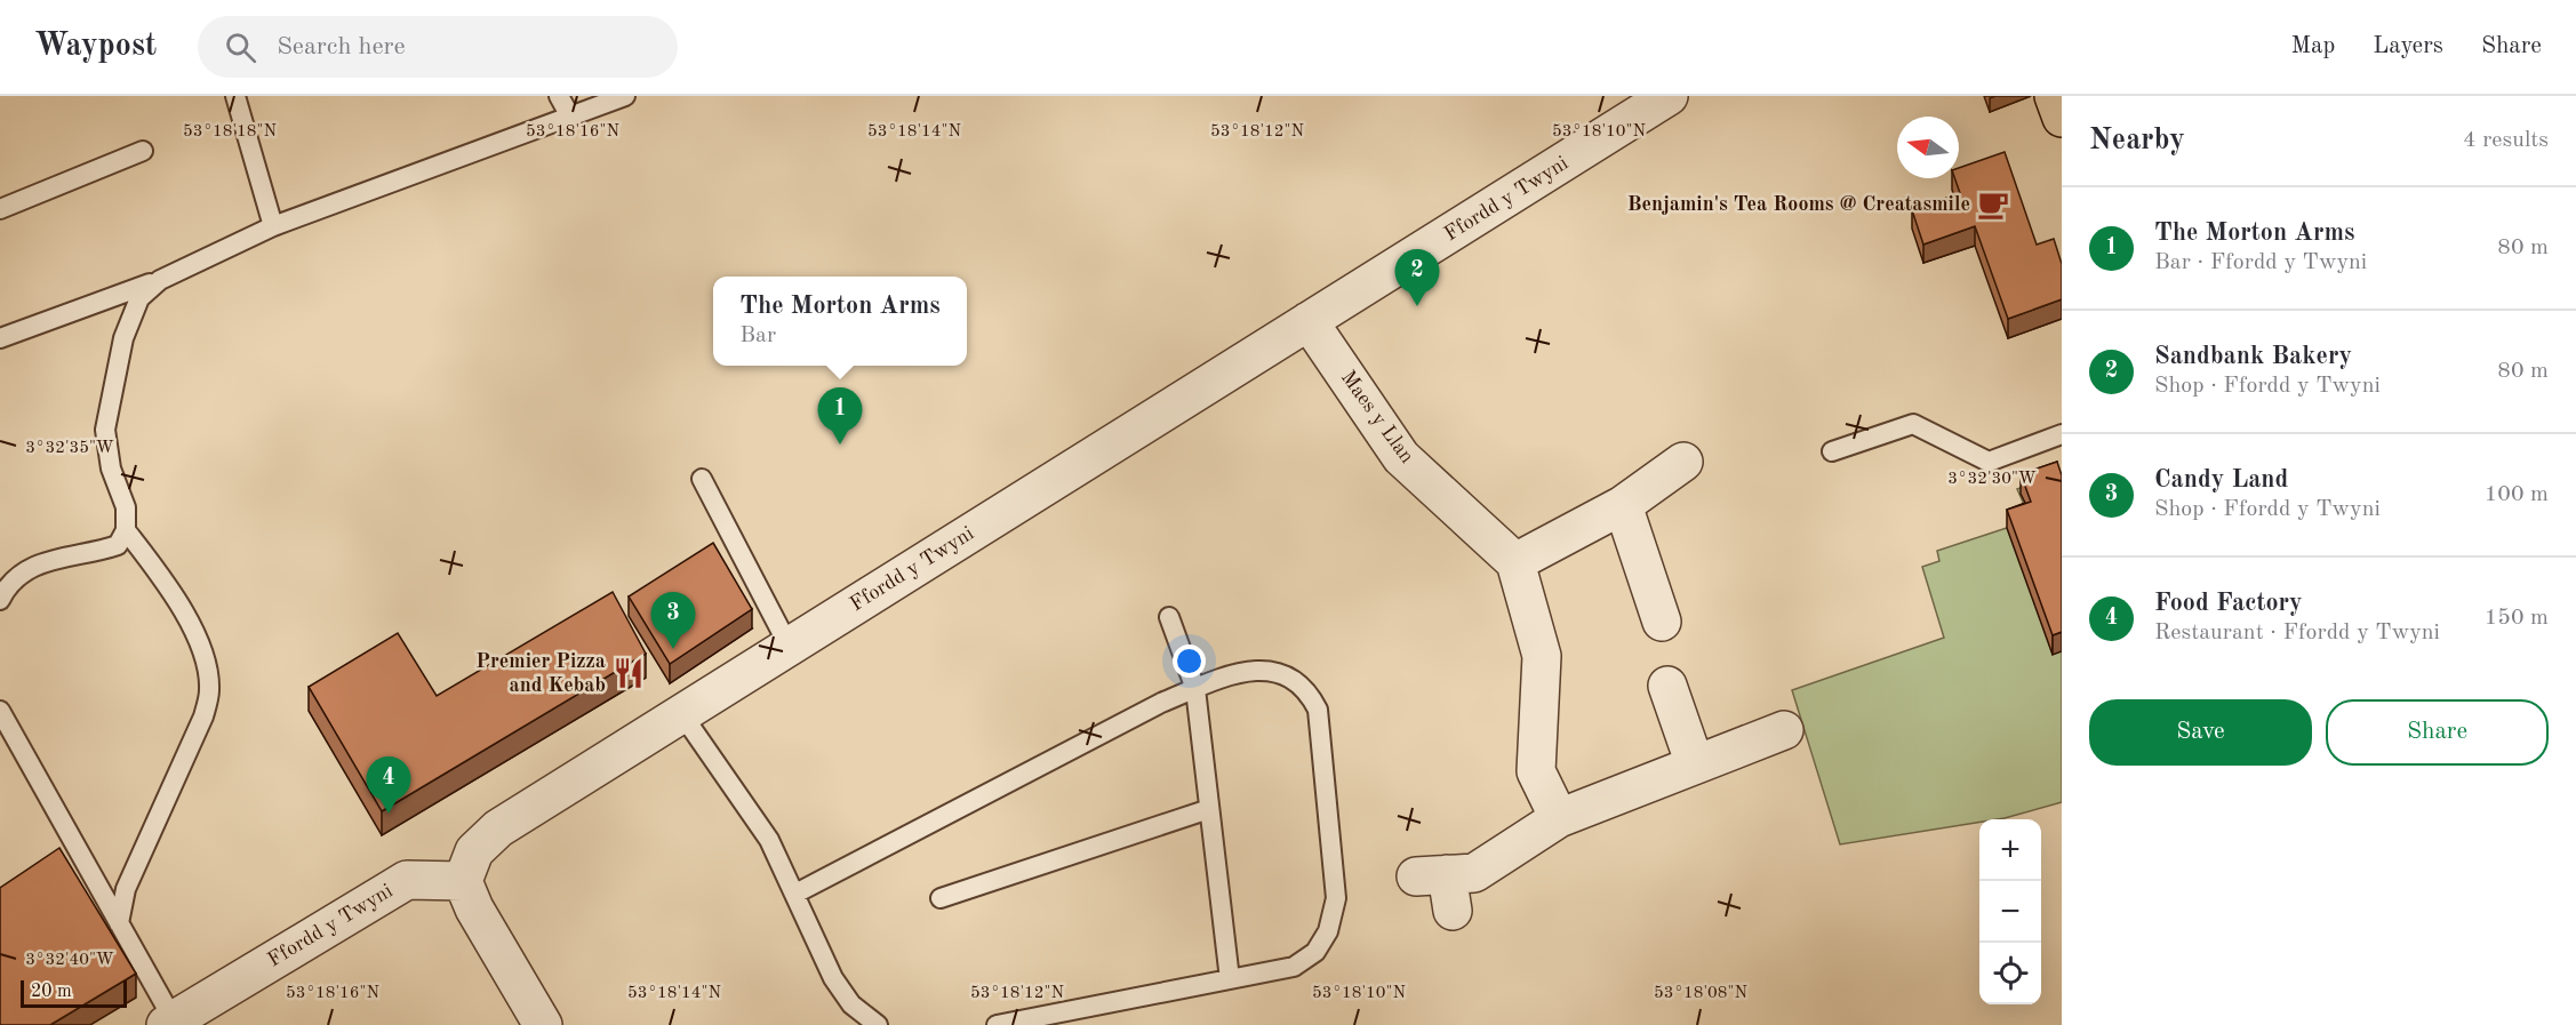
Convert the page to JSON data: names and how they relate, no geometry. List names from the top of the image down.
{
  "streets": {
    "street": ["Ffordd y Twyni", "Maes y Llan"]
  },
  "crossings": [
    ["Ffordd y Twyni", "Maes y Llan"]
  ],
  "places": {
    "cafe": ["Benjamin's Tea Rooms @ Creatasmile"],
    "restaurant": ["Premier Pizza and Kebab"]
  },
  "scale_bar": "20 m",
  "north": "left",
  "page": {
    "header": "Waypost",
    "search": "Search here",
    "nav": ["Map", "Layers", "Share"],
    "heading": ["Nearby", "4 results"],
    "list": [
      {
        "mark": "1",
        "name": "The Morton Arms",
        "note": "Bar · Ffordd y Twyni",
        "value": "80 m"
      },
      {
        "mark": "2",
        "name": "Sandbank Bakery",
        "note": "Shop · Ffordd y Twyni",
        "value": "80 m"
      },
      {
        "mark": "3",
        "name": "Candy Land",
        "note": "Shop · Ffordd y Twyni",
        "value": "100 m"
      },
      {
        "mark": "4",
        "name": "Food Factory",
        "note": "Restaurant · Ffordd y Twyni",
        "value": "150 m"
      }
    ],
    "pins": [
      "2",
      "1",
      "3",
      "4"
    ],
    "popup": ["The Morton Arms", "Bar"],
    "buttons": ["Save", "Share"],
    "map_buttons": ["+", "−"],
    "scale": "20 m"
  },
  "coordinates": [
    "53°18'18\"N",
    "53°18'16\"N",
    "53°18'14\"N",
    "53°18'12\"N",
    "53°18'10\"N",
    "3°32'35\"W",
    "3°32'30\"W",
    "3°32'40\"W",
    "53°18'08\"N"
  ]
}
